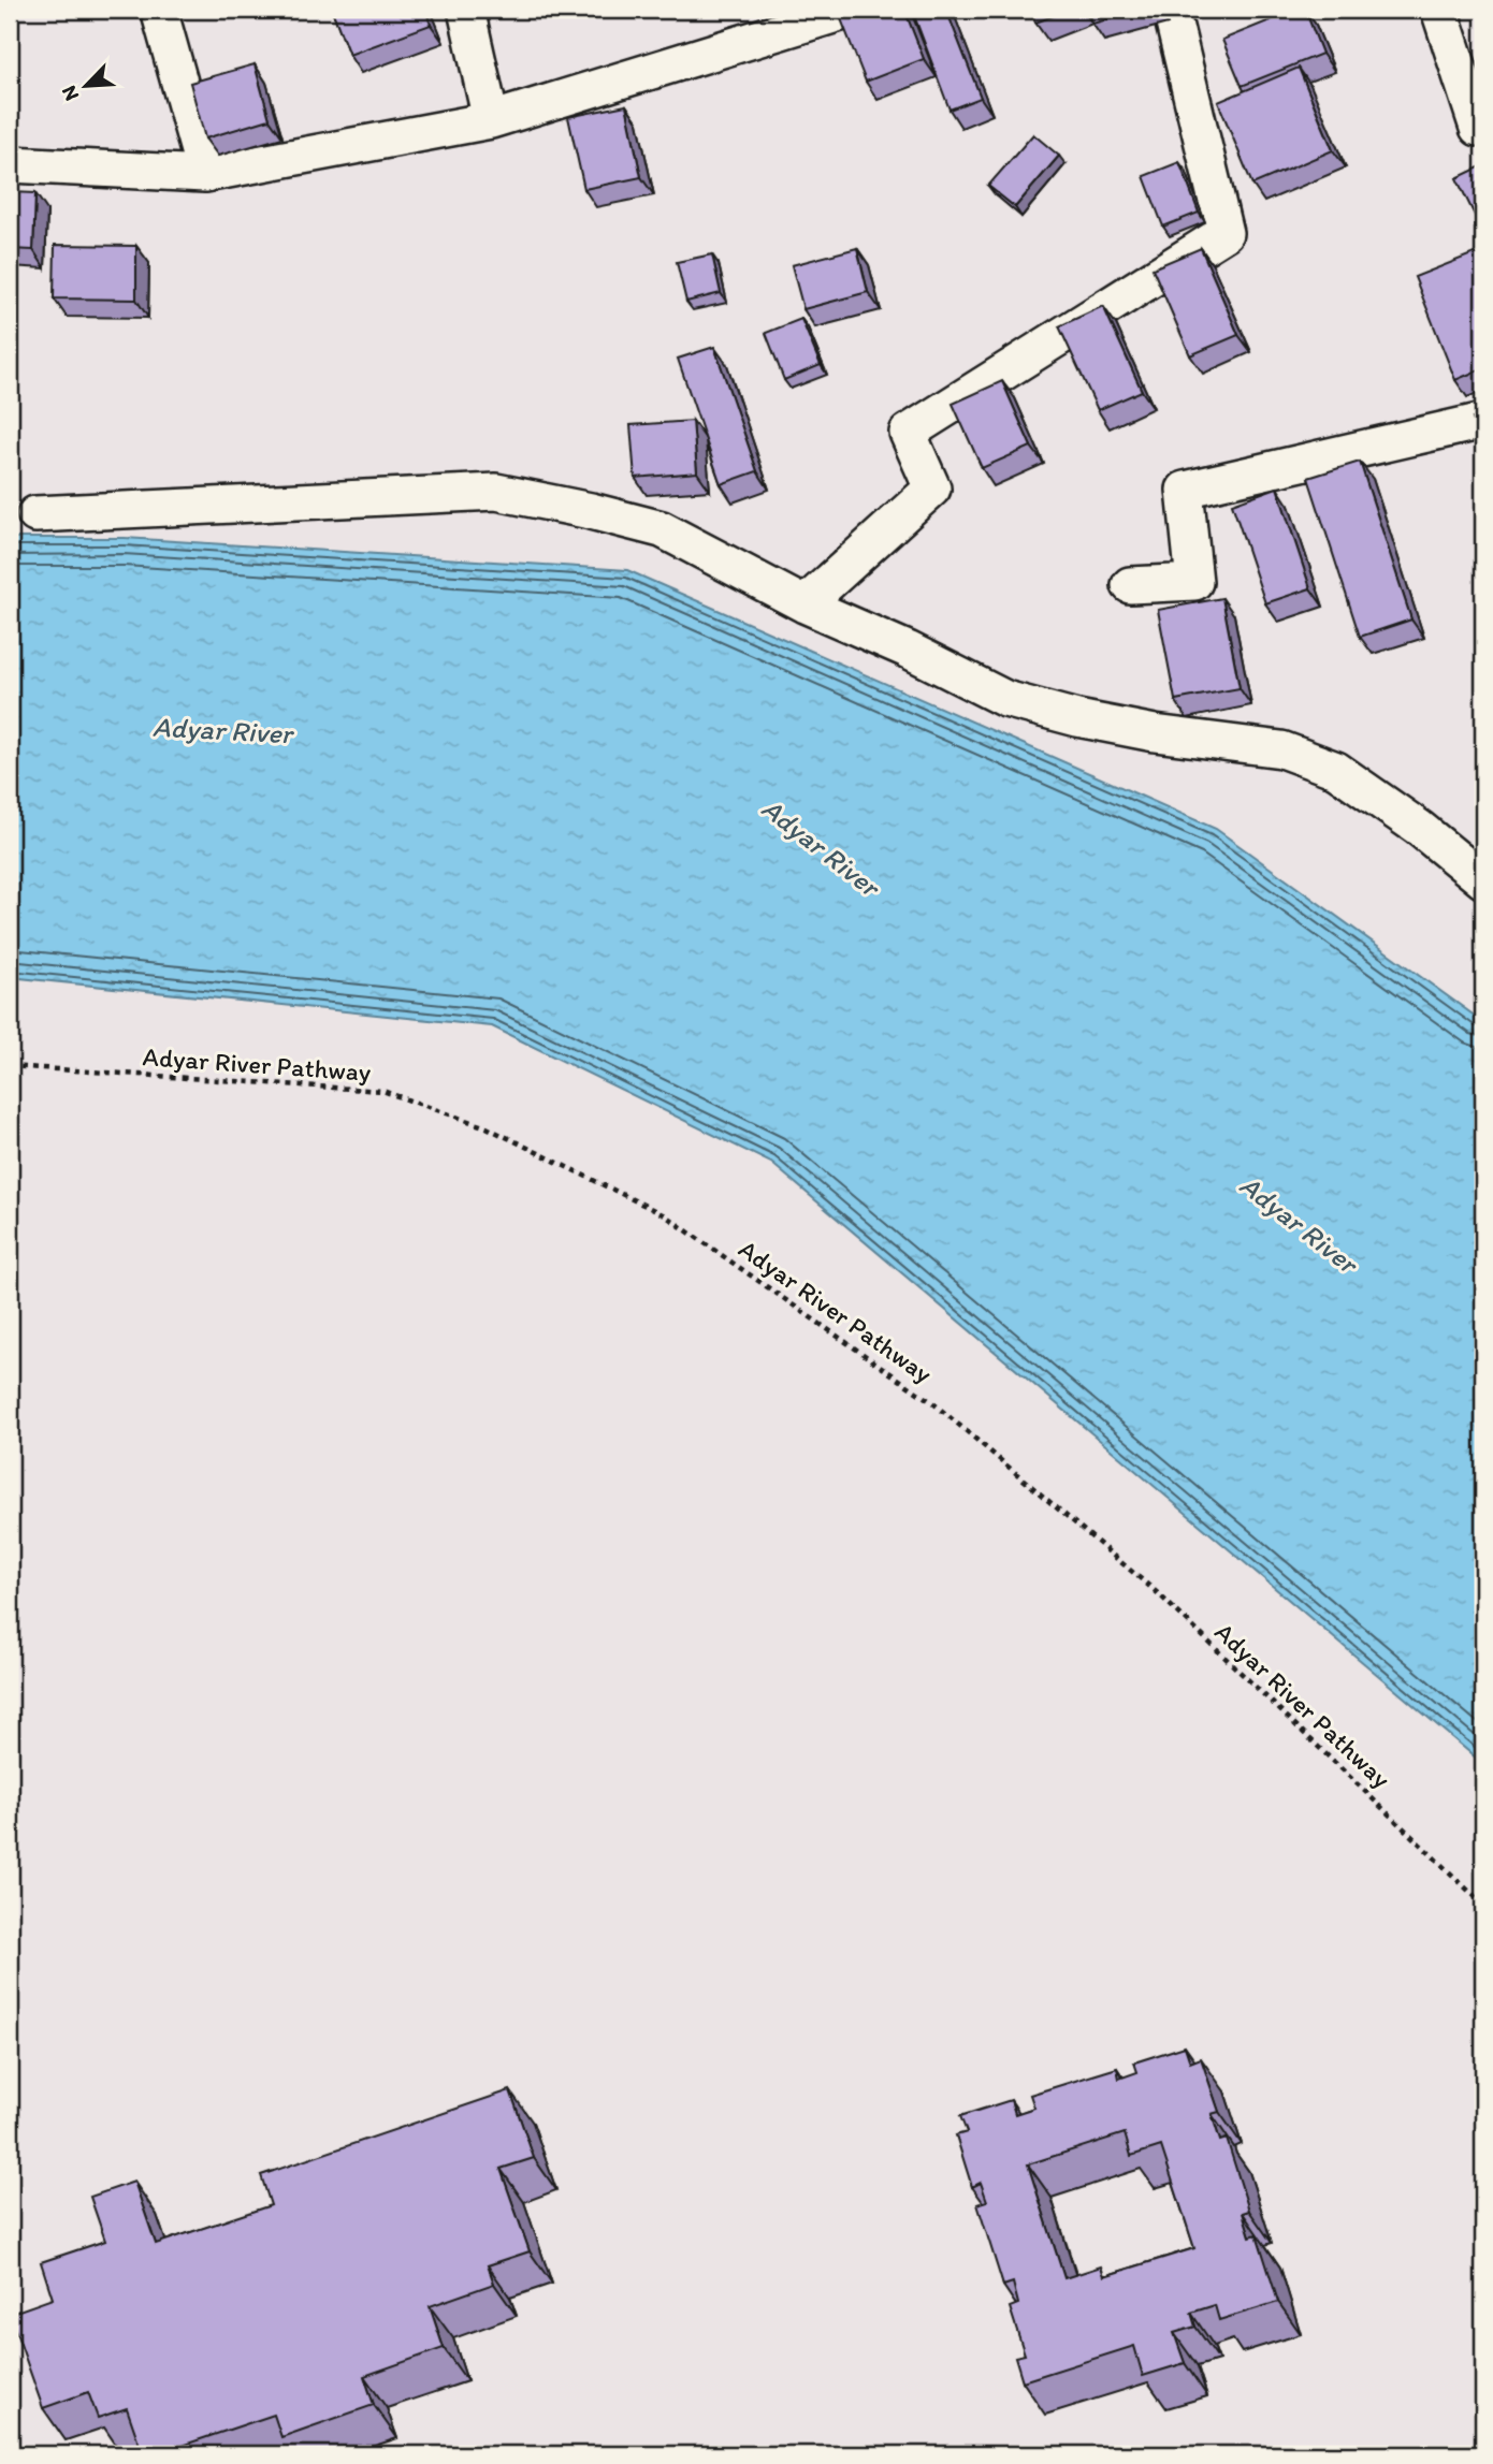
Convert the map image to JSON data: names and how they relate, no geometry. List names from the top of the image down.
{
  "streets": {
    "path": ["Adyar River Pathway"]
  },
  "water": ["Adyar River"],
  "north": "bottom left"
}
